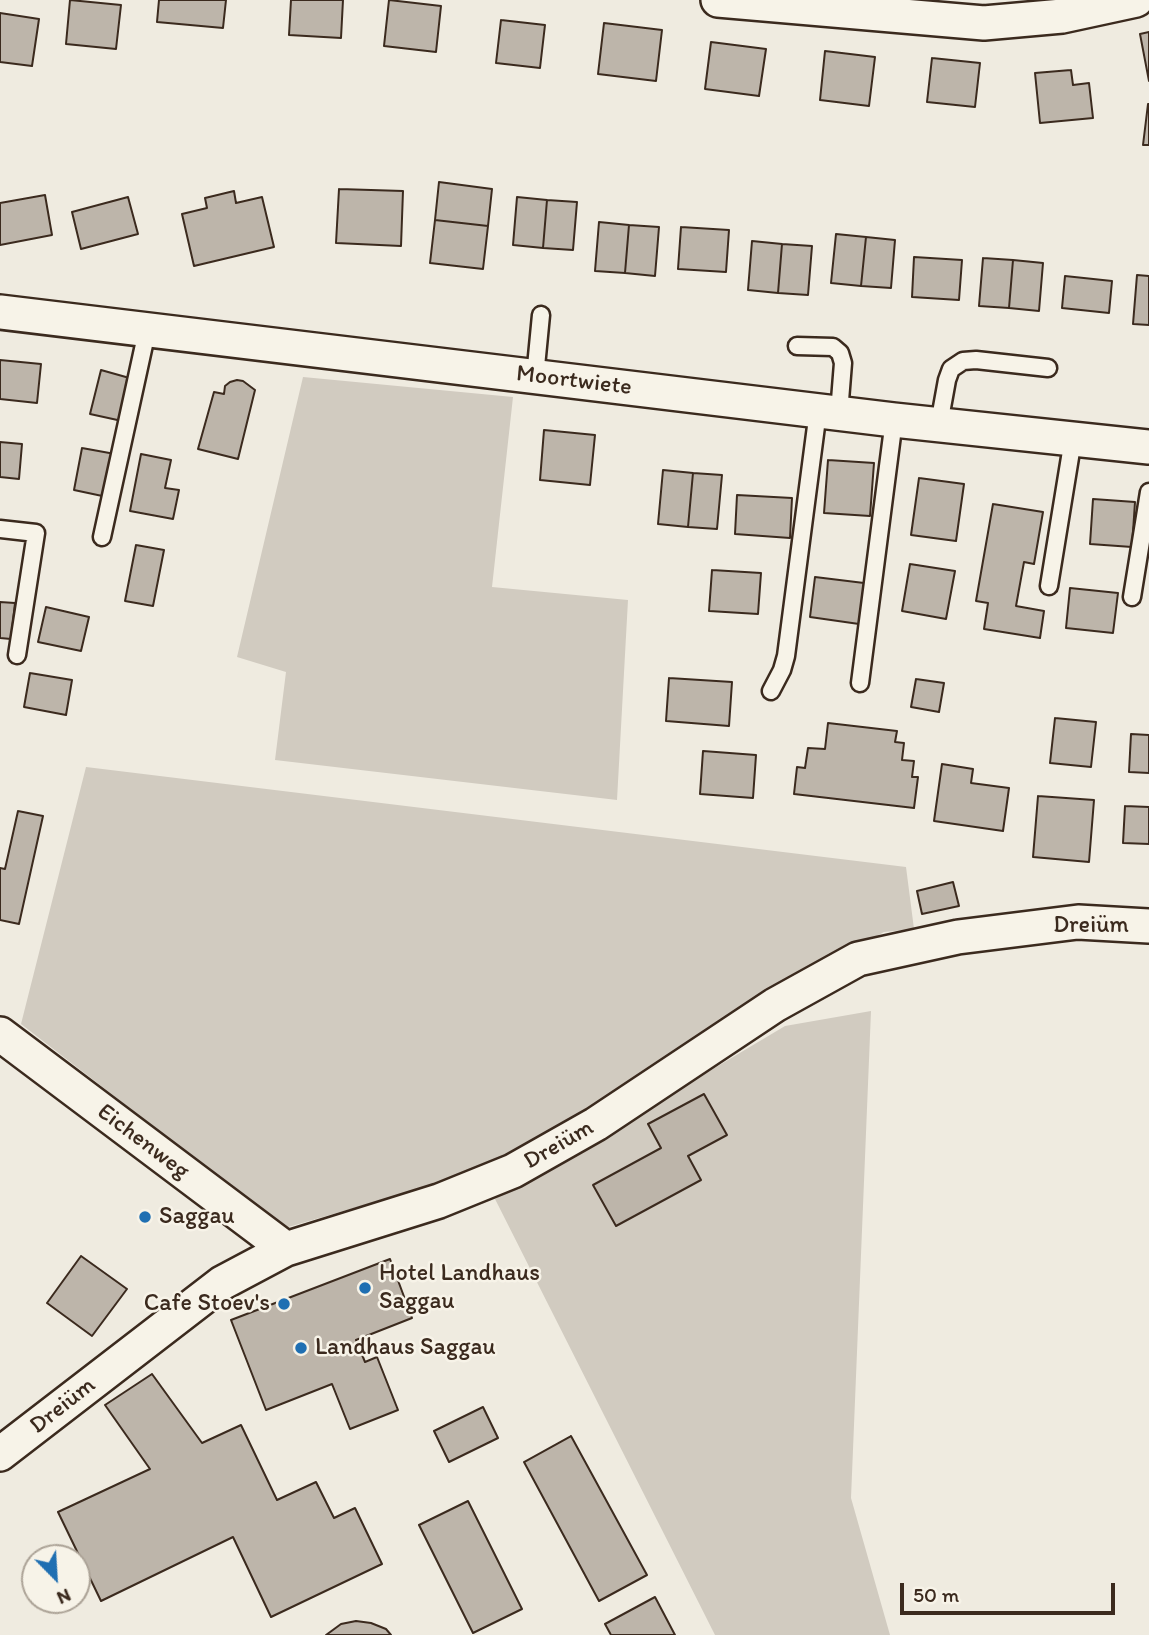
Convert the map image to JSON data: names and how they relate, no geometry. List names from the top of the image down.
{
  "streets": {
    "street": ["Moortwiete", "Dreiüm", "Eichenweg"]
  },
  "crossings": [
    ["Dreiüm", "Eichenweg"]
  ],
  "places": [
    "Saggau",
    "Hotel Landhaus Saggau",
    "Cafe Stoev's",
    "Landhaus Saggau"
  ],
  "scale_bar": "50 m",
  "north": "bottom right"
}
